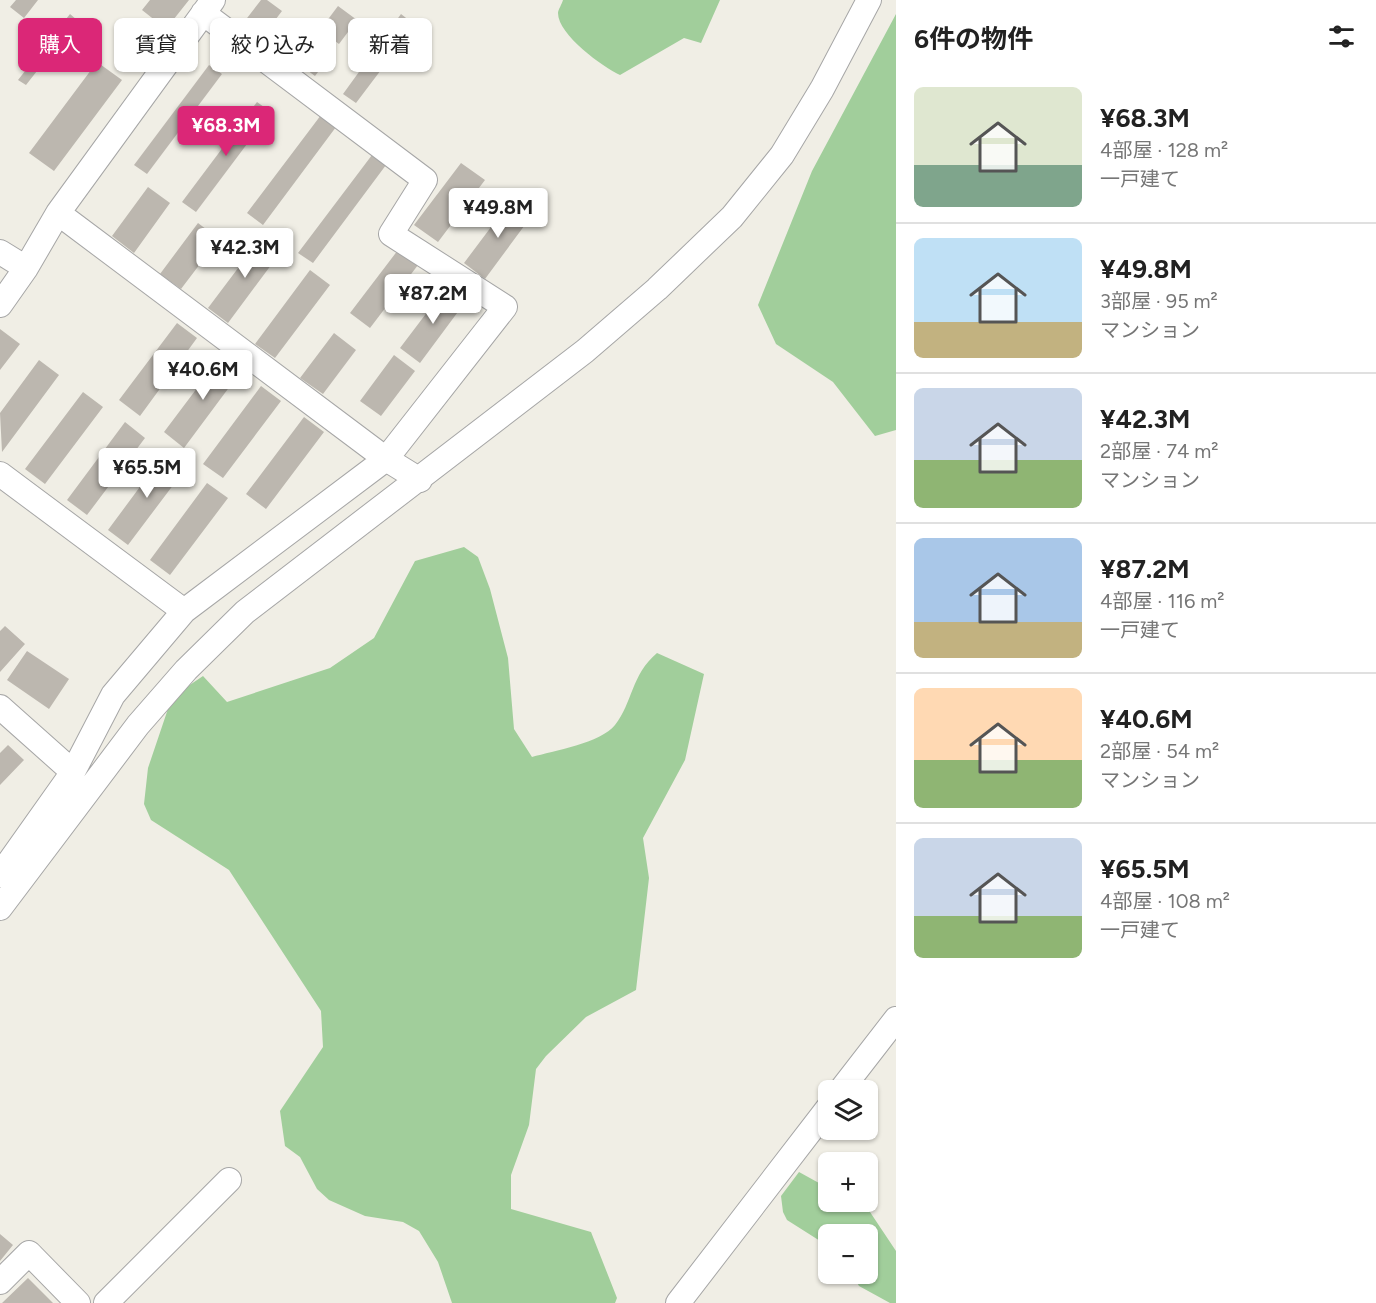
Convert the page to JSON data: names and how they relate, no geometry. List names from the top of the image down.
{
  "page": {
    "heading": "6件の物件",
    "chip": [
      "購入",
      "賃貸",
      "絞り込み",
      "新着"
    ],
    "list": [
      {
        "name": "¥68.3M",
        "note": "4部屋 · 128 m² · 一戸建て"
      },
      {
        "name": "¥49.8M",
        "note": "3部屋 · 95 m² · マンション"
      },
      {
        "name": "¥42.3M",
        "note": "2部屋 · 74 m² · マンション"
      },
      {
        "name": "¥87.2M",
        "note": "4部屋 · 116 m² · 一戸建て"
      },
      {
        "name": "¥40.6M",
        "note": "2部屋 · 54 m² · マンション"
      },
      {
        "name": "¥65.5M",
        "note": "4部屋 · 108 m² · 一戸建て"
      }
    ],
    "price": [
      "¥68.3M",
      "¥49.8M",
      "¥42.3M",
      "¥87.2M",
      "¥40.6M",
      "¥65.5M"
    ],
    "map_buttons": ["+", "−"]
  }
}
